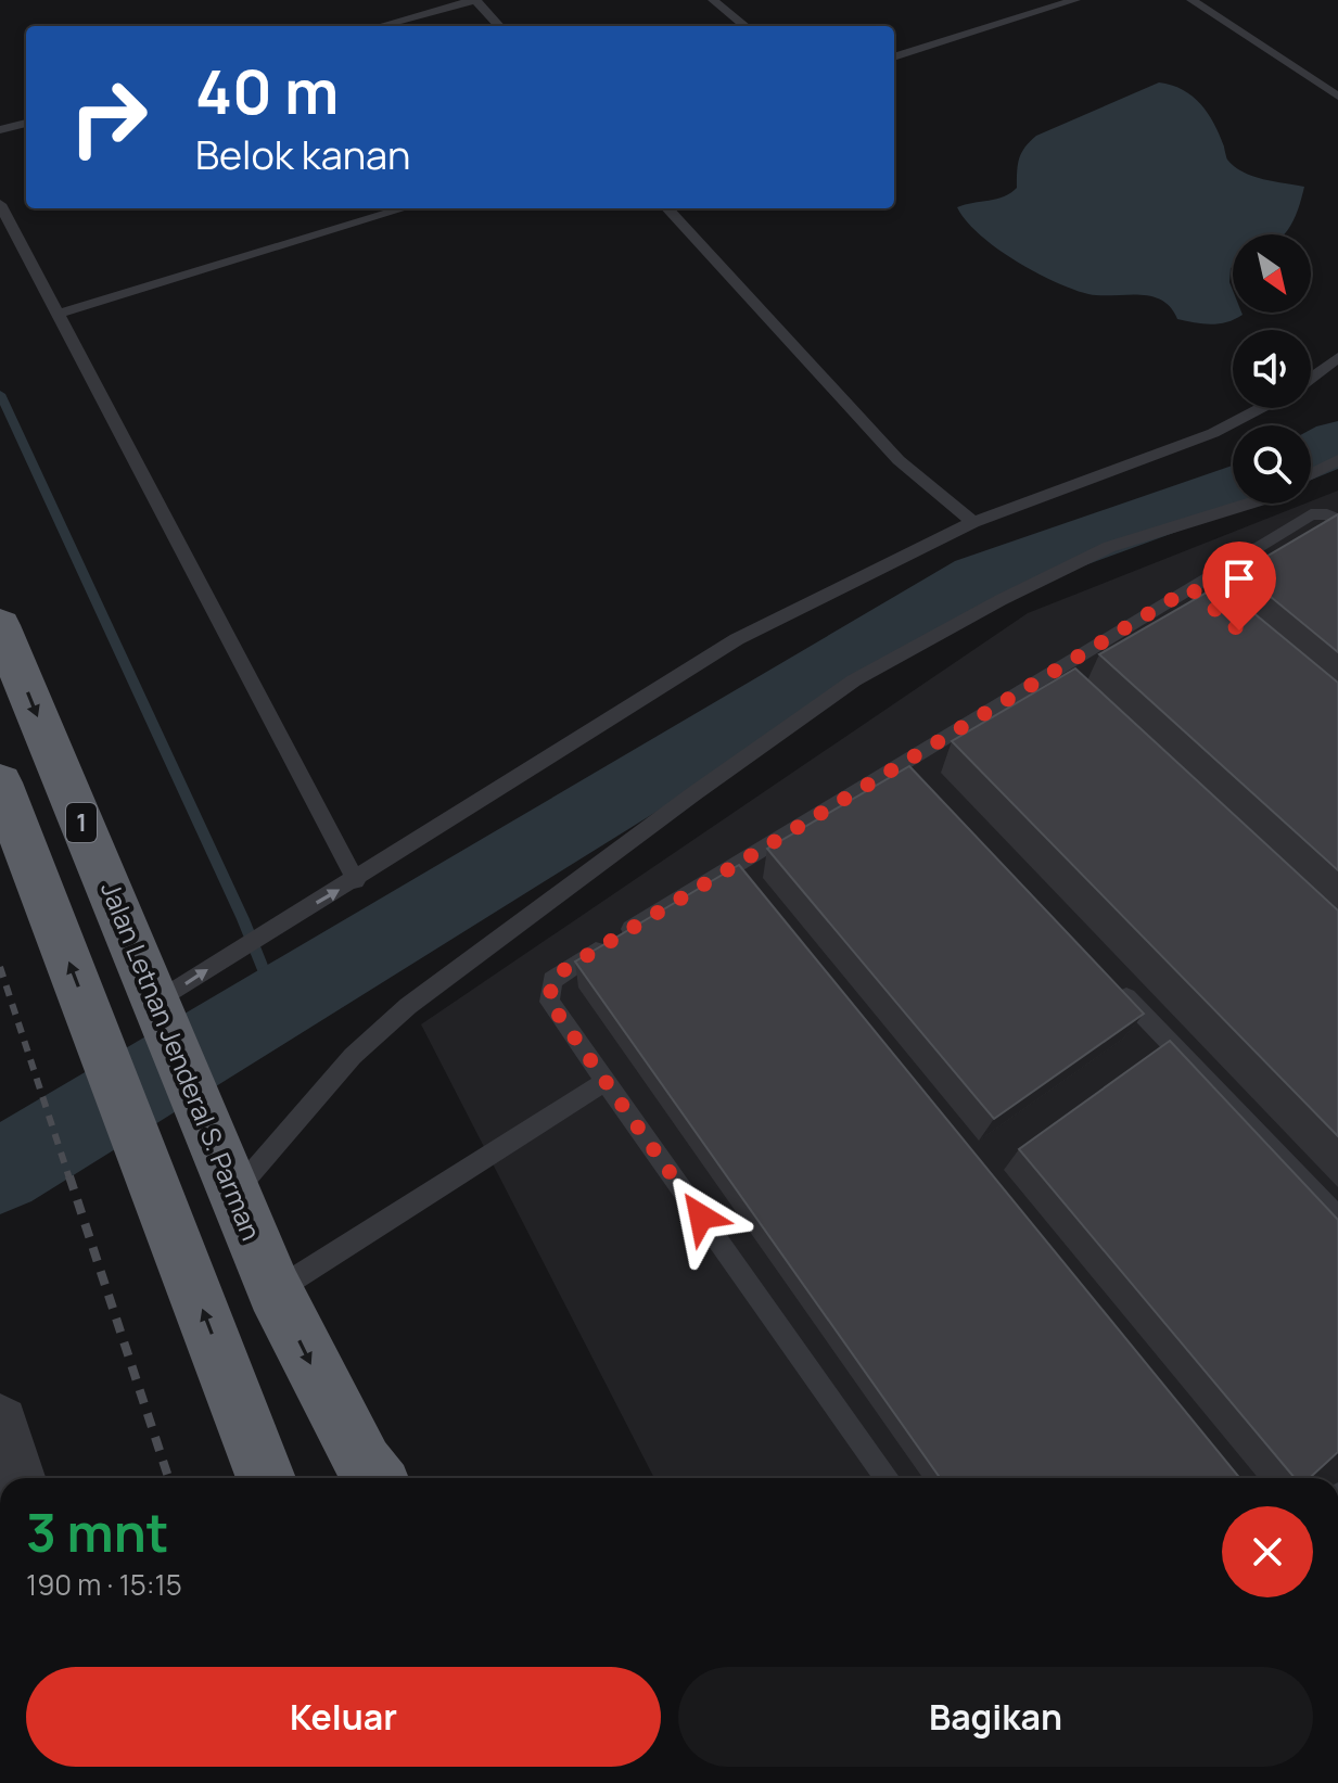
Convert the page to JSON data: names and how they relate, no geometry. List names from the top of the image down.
{
  "streets": {
    "highway": ["1", "Jalan Letnan Jenderal S. Parman"]
  },
  "north": "bottom right",
  "page": {
    "turn": ["40 m", "Belok kanan"],
    "heading": ["3 mnt", "190 m · 15:15"],
    "buttons": ["Keluar", "Bagikan"]
  }
}
